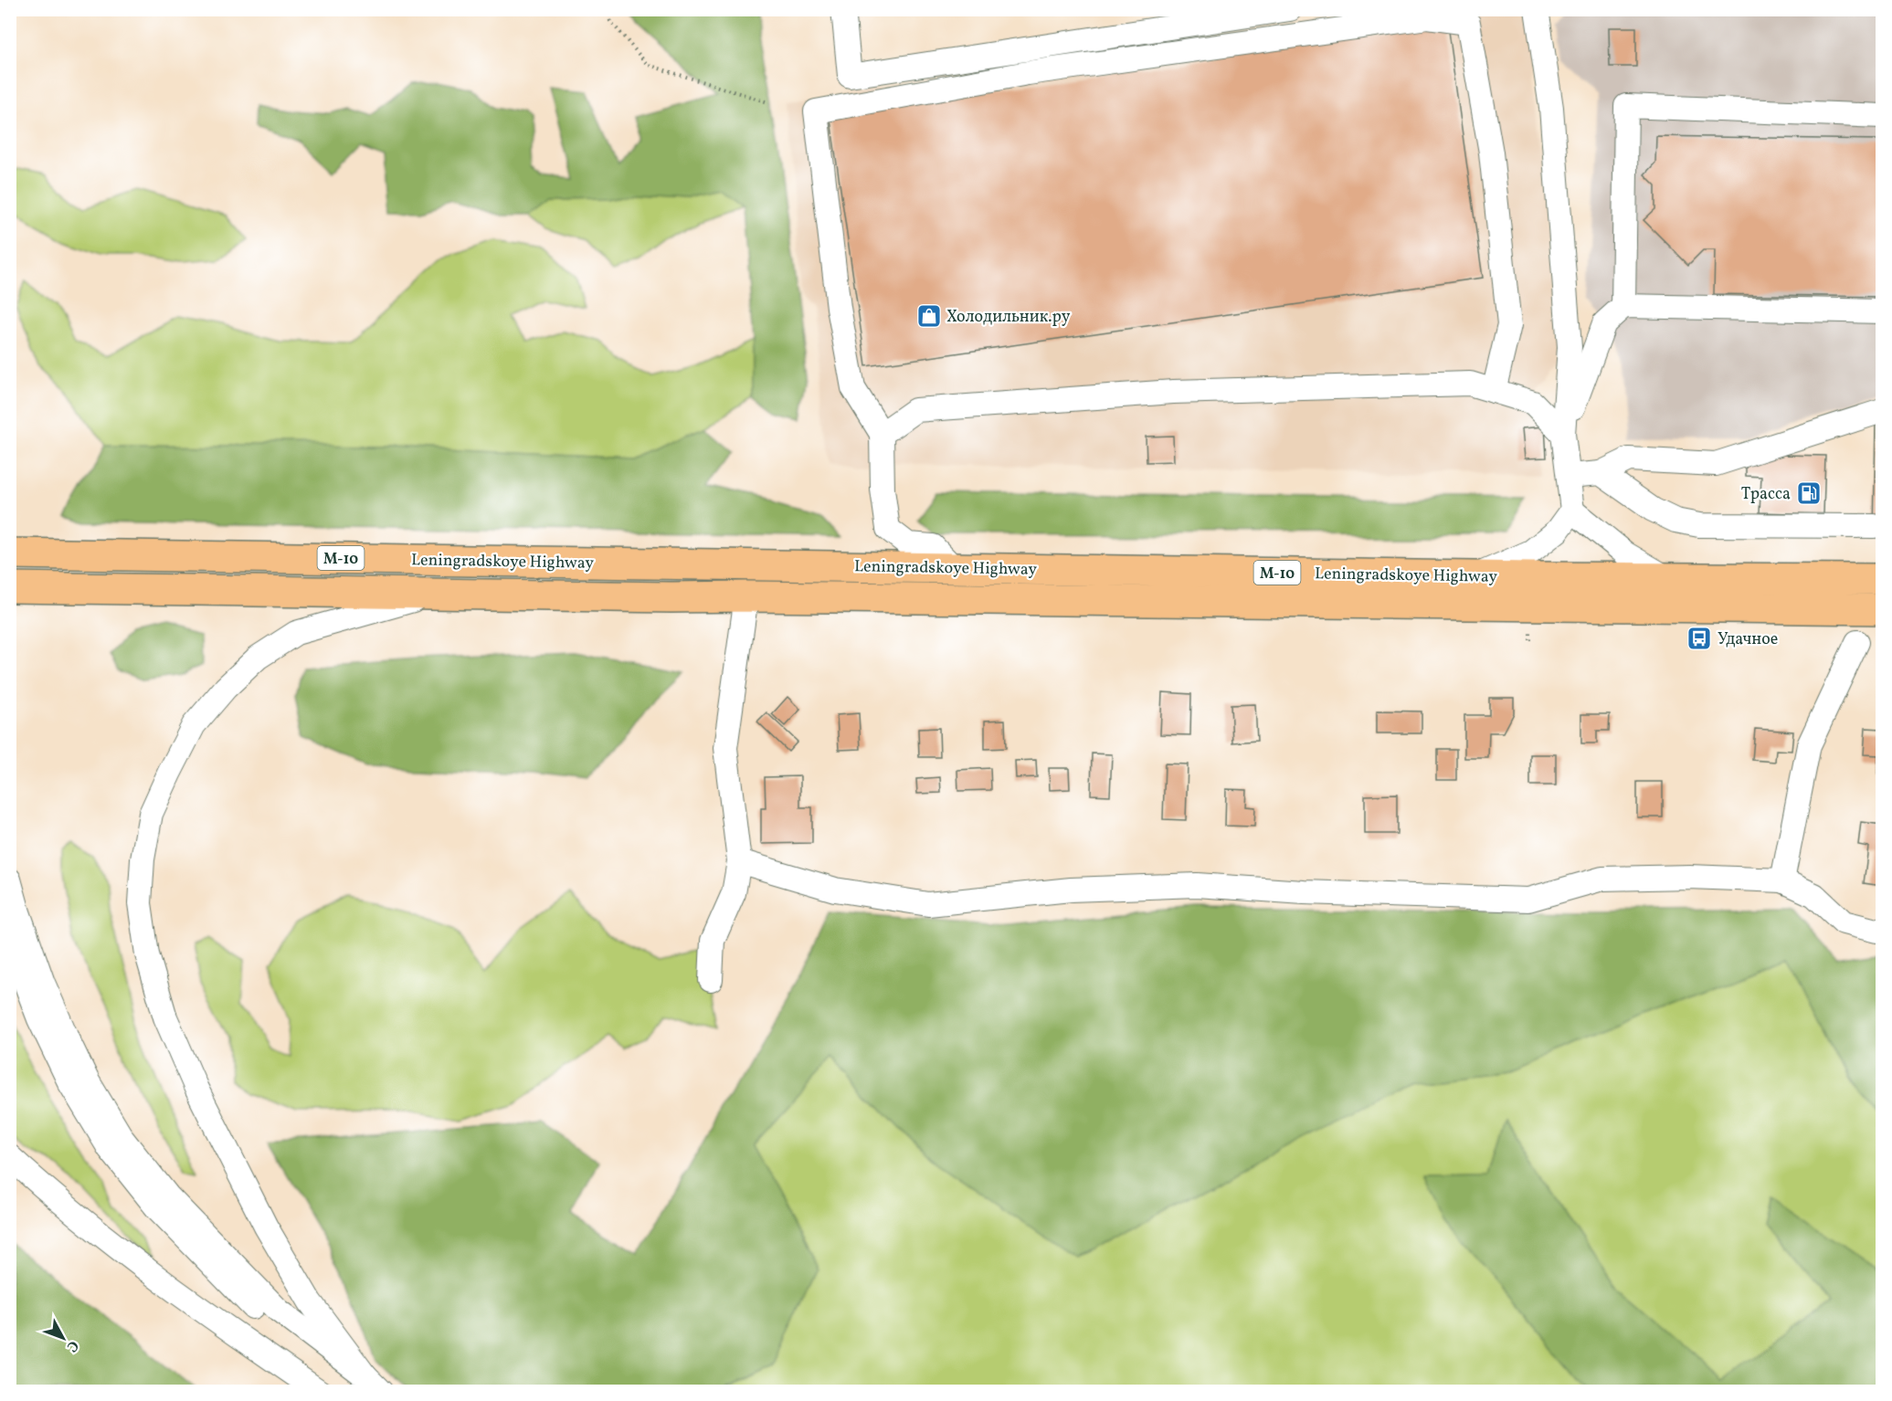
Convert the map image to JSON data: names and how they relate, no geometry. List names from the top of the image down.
{
  "streets": {
    "highway": ["М-10", "Leningradskoye Highway"]
  },
  "places": {
    "shop": ["Холодильник.ру"],
    "fuel station": ["Трасса"],
    "bus stop": ["Удачное"]
  },
  "north": "bottom right"
}
